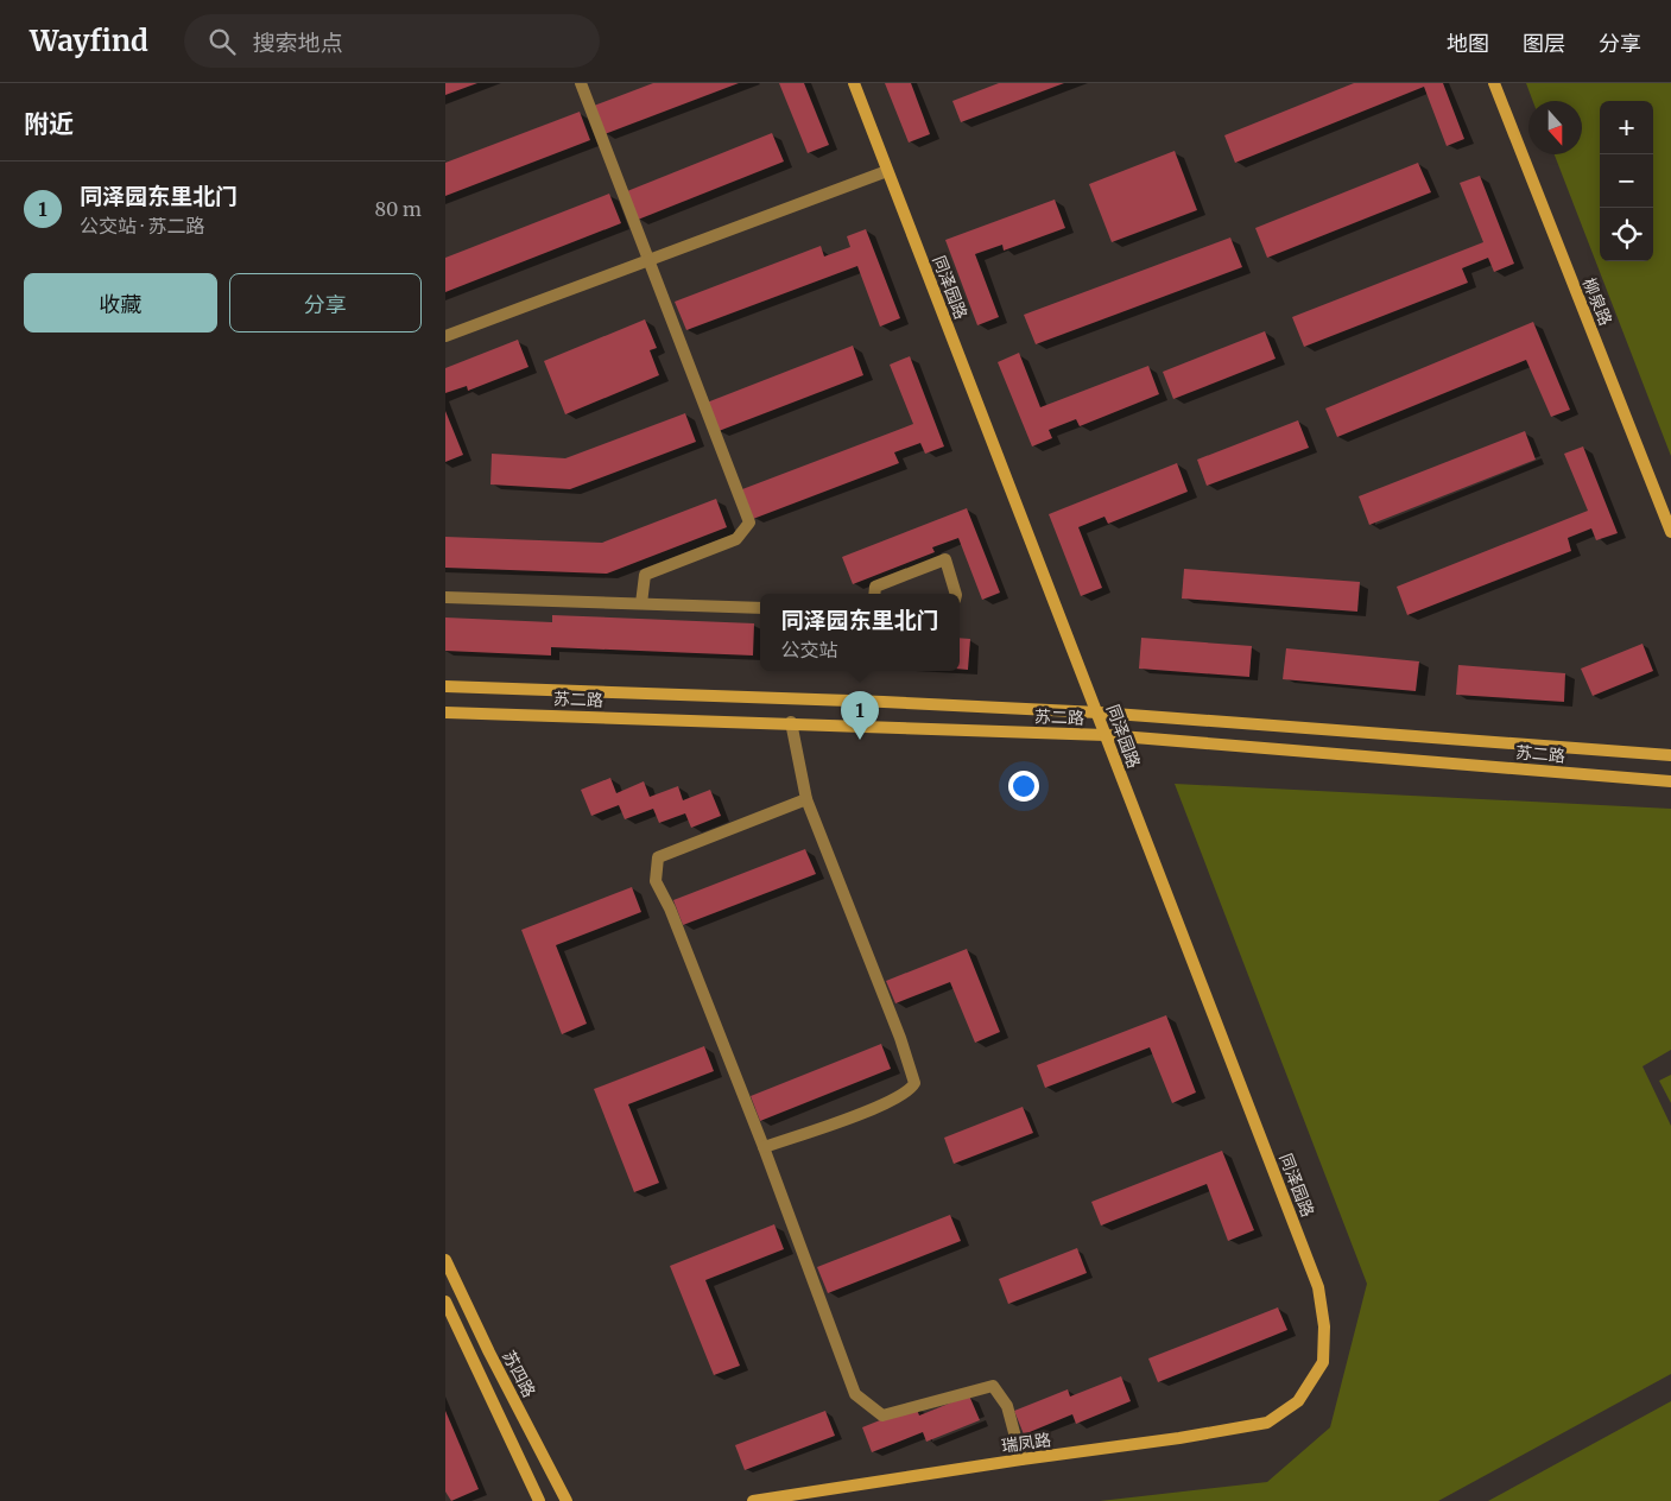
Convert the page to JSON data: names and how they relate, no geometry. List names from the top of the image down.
{
  "streets": {
    "street": [
      "同泽园路",
      "柳泉路",
      "苏二路",
      "苏四路",
      "瑞凤路"
    ]
  },
  "crossings": [
    ["同泽园路", "苏二路"],
    ["同泽园路", "瑞凤路"]
  ],
  "north": "bottom",
  "page": {
    "header": "Wayfind",
    "search": "搜索地点",
    "nav": ["地图", "图层", "分享"],
    "heading": "附近",
    "map_buttons": ["+", "−"],
    "list": [
      {
        "mark": "1",
        "name": "同泽园东里北门",
        "note": "公交站 · 苏二路",
        "value": "80 m"
      }
    ],
    "buttons": ["收藏", "分享"],
    "popup": ["同泽园东里北门", "公交站"],
    "pins": "1"
  }
}
